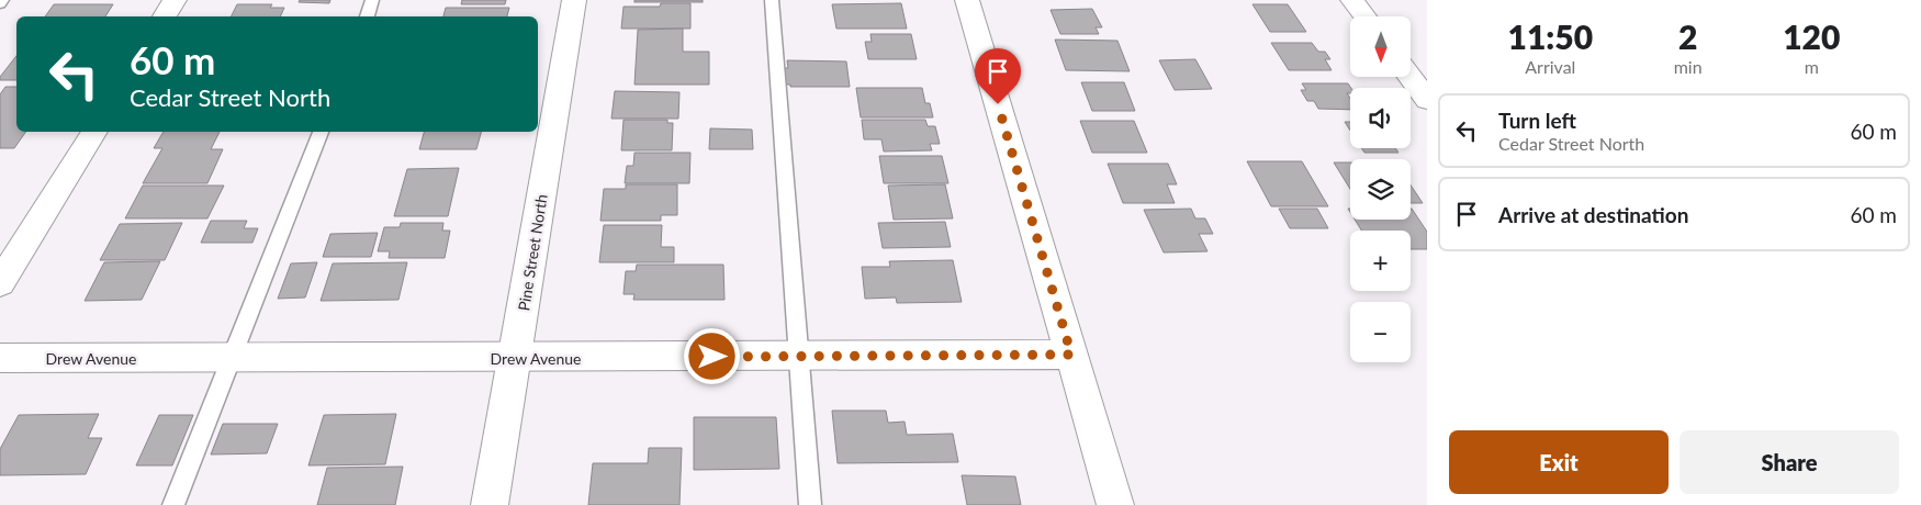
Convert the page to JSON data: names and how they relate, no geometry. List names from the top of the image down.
{
  "streets": {
    "street": ["Pine Street North", "Drew Avenue"]
  },
  "crossings": [
    ["Pine Street North", "Drew Avenue"]
  ],
  "north": "bottom",
  "page": {
    "eta": [
      "11:50",
      "Arrival",
      "2",
      "min",
      "120",
      "m"
    ],
    "map_buttons": ["+", "−"],
    "turn": ["60 m", "Cedar Street North"],
    "list": [
      {
        "name": "Turn left",
        "note": "Cedar Street North",
        "value": "60 m"
      },
      {
        "name": "Arrive at destination",
        "value": "60 m"
      }
    ],
    "buttons": ["Exit", "Share"]
  }
}
